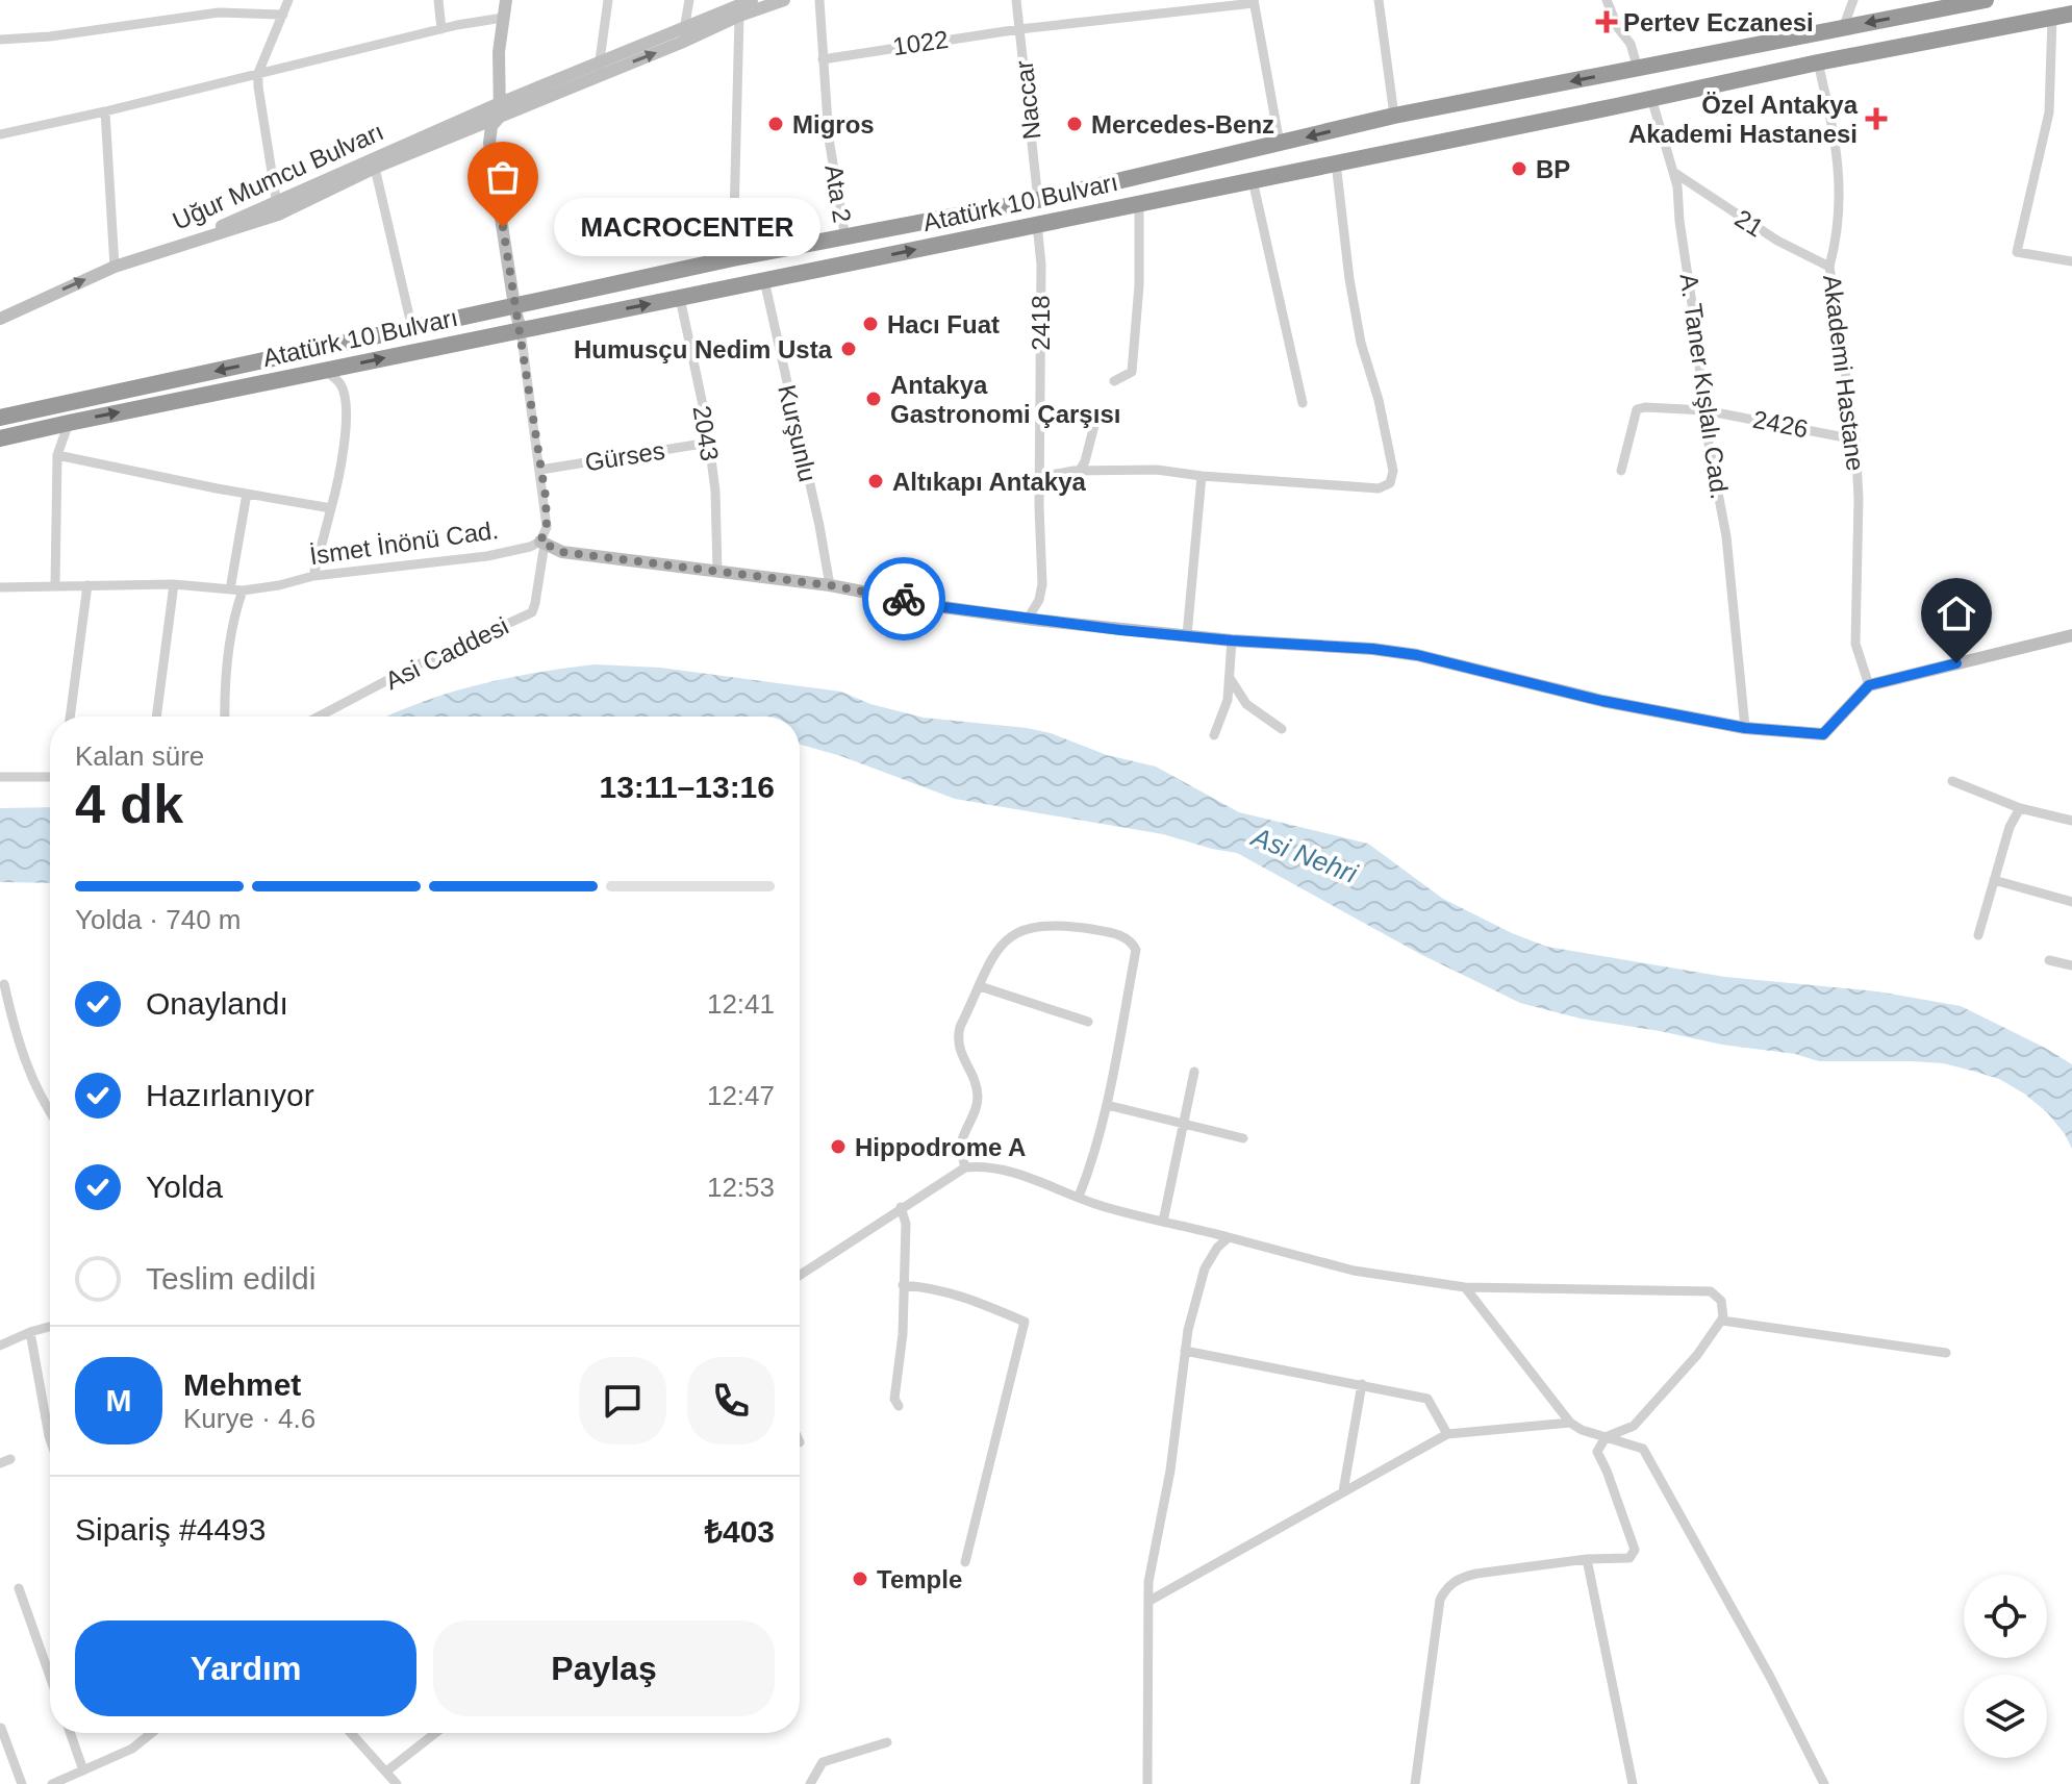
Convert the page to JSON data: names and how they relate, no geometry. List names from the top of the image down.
{
  "streets": {
    "highway": ["Atatürk 10 Bulvarı"],
    "street": [
      "1022",
      "Naccar",
      "Uğur Mumcu Bulvarı",
      "Ata 2",
      "21",
      "2418",
      "Akademi Hastane",
      "A. Taner Kışlalı Cad.",
      "2426",
      "2043",
      "Kurşunlu",
      "Gürses",
      "İsmet İnönü Cad.",
      "Asi Caddesi"
    ]
  },
  "crossings": [
    ["1022", "Naccar"],
    ["1022", "Ata 2"],
    ["Naccar", "Atatürk 10 Bulvarı"],
    ["Ata 2", "Atatürk 10 Bulvarı"],
    ["Atatürk 10 Bulvarı", "2418"],
    ["Atatürk 10 Bulvarı", "Akademi Hastane"],
    ["Atatürk 10 Bulvarı", "A. Taner Kışlalı Cad."],
    ["Atatürk 10 Bulvarı", "2043"],
    ["Atatürk 10 Bulvarı", "Kurşunlu"],
    ["21", "Akademi Hastane"],
    ["21", "A. Taner Kışlalı Cad."],
    ["Akademi Hastane", "2426"],
    ["A. Taner Kışlalı Cad.", "2426"],
    ["2043", "Gürses"],
    ["İsmet İnönü Cad.", "Asi Caddesi"]
  ],
  "water": ["Asi Nehri"],
  "places": {
    "health": ["Pertev Eczanesi", "Özel Antakya Akademi Hastanesi"],
    "other": [
      "Migros",
      "Mercedes-Benz",
      "BP",
      "MACROCENTER",
      "Hacı Fuat",
      "Humusçu Nedim Usta",
      "Antakya Gastronomi Çarşısı",
      "Altıkapı Antakya",
      "Hippodrome A",
      "Temple"
    ]
  },
  "page": {
    "bubble": "MACROCENTER",
    "heading": ["4 dk", "Kalan süre", "13:11–13:16"],
    "panel": [
      "Mehmet",
      "Kurye · 4.6",
      "Sipariş #4493",
      "₺403"
    ],
    "bar": "Yolda · 740 m",
    "list": [
      ["Onaylandı", "12:41"],
      ["Hazırlanıyor", "12:47"],
      ["Yolda", "12:53"],
      "Teslim edildi"
    ],
    "round": "M",
    "buttons": ["Yardım", "Paylaş"]
  }
}
